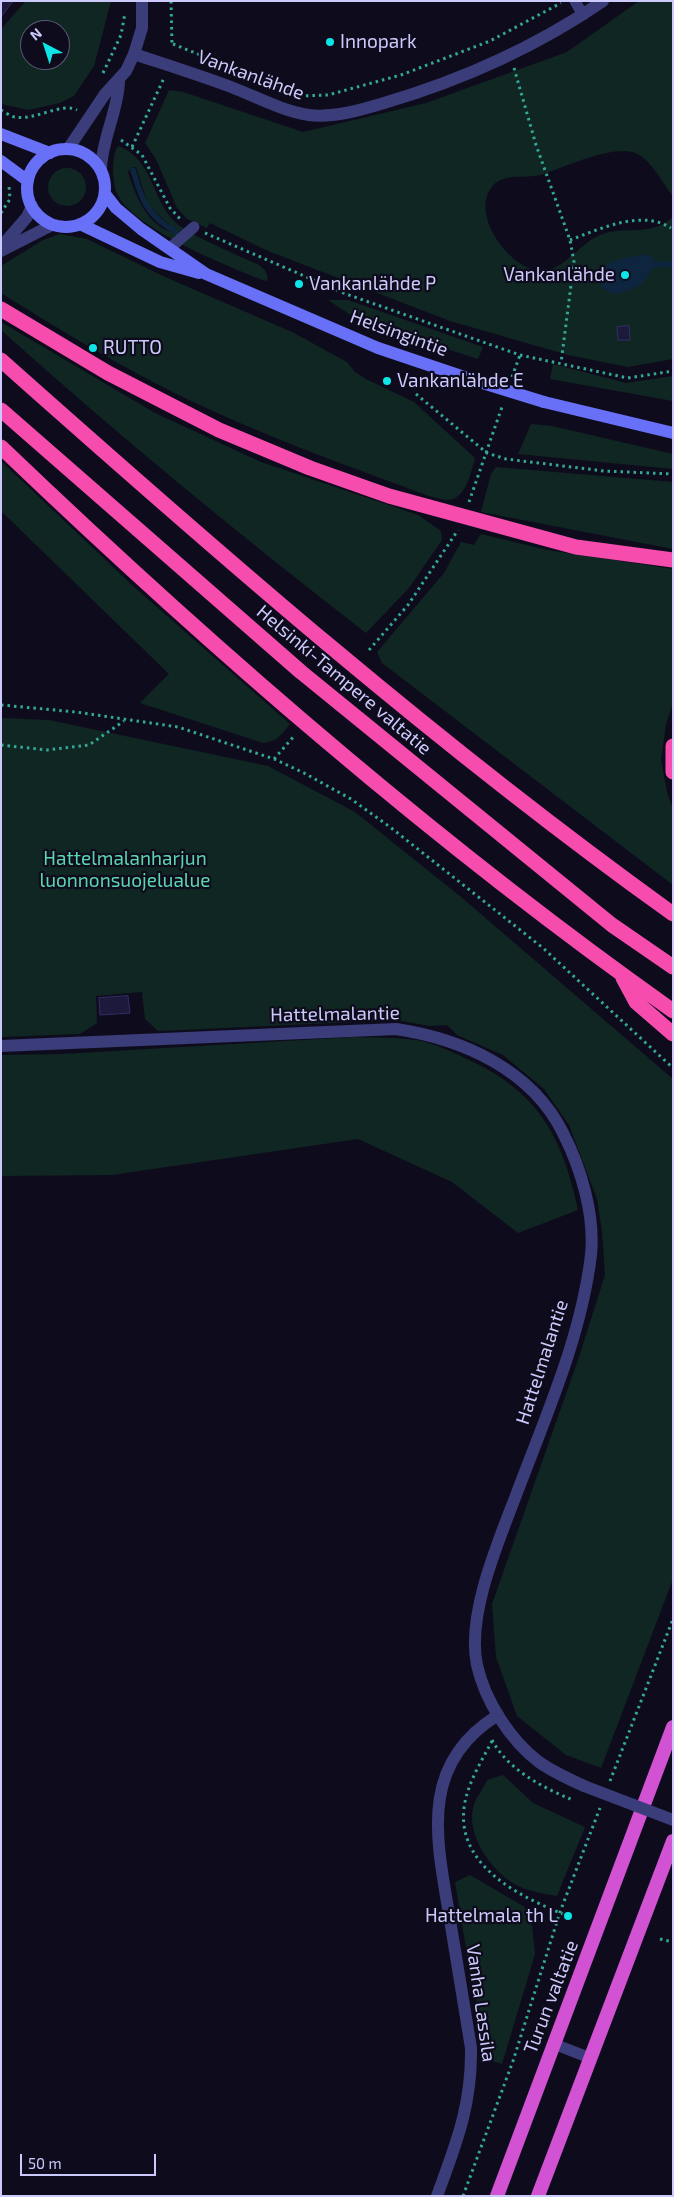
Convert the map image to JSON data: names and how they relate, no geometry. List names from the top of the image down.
{
  "streets": {
    "highway": ["Helsinki-Tampere valtatie", "Turun valtatie"],
    "main road": ["Helsingintie"],
    "street": ["Vankanlähde", "Hattelmalantie", "Vanha Lassila"]
  },
  "crossings": [
    ["Hattelmalantie", "Vanha Lassila"]
  ],
  "parks": ["Hattelmalanharjun luonnonsuojelualue"],
  "places": [
    "Innopark",
    "Vankanlähde",
    "Vankanlähde P",
    "RUTTO",
    "Vankanlähde E",
    "Hattelmala th L"
  ],
  "scale_bar": "50 m",
  "north": "top left"
}
